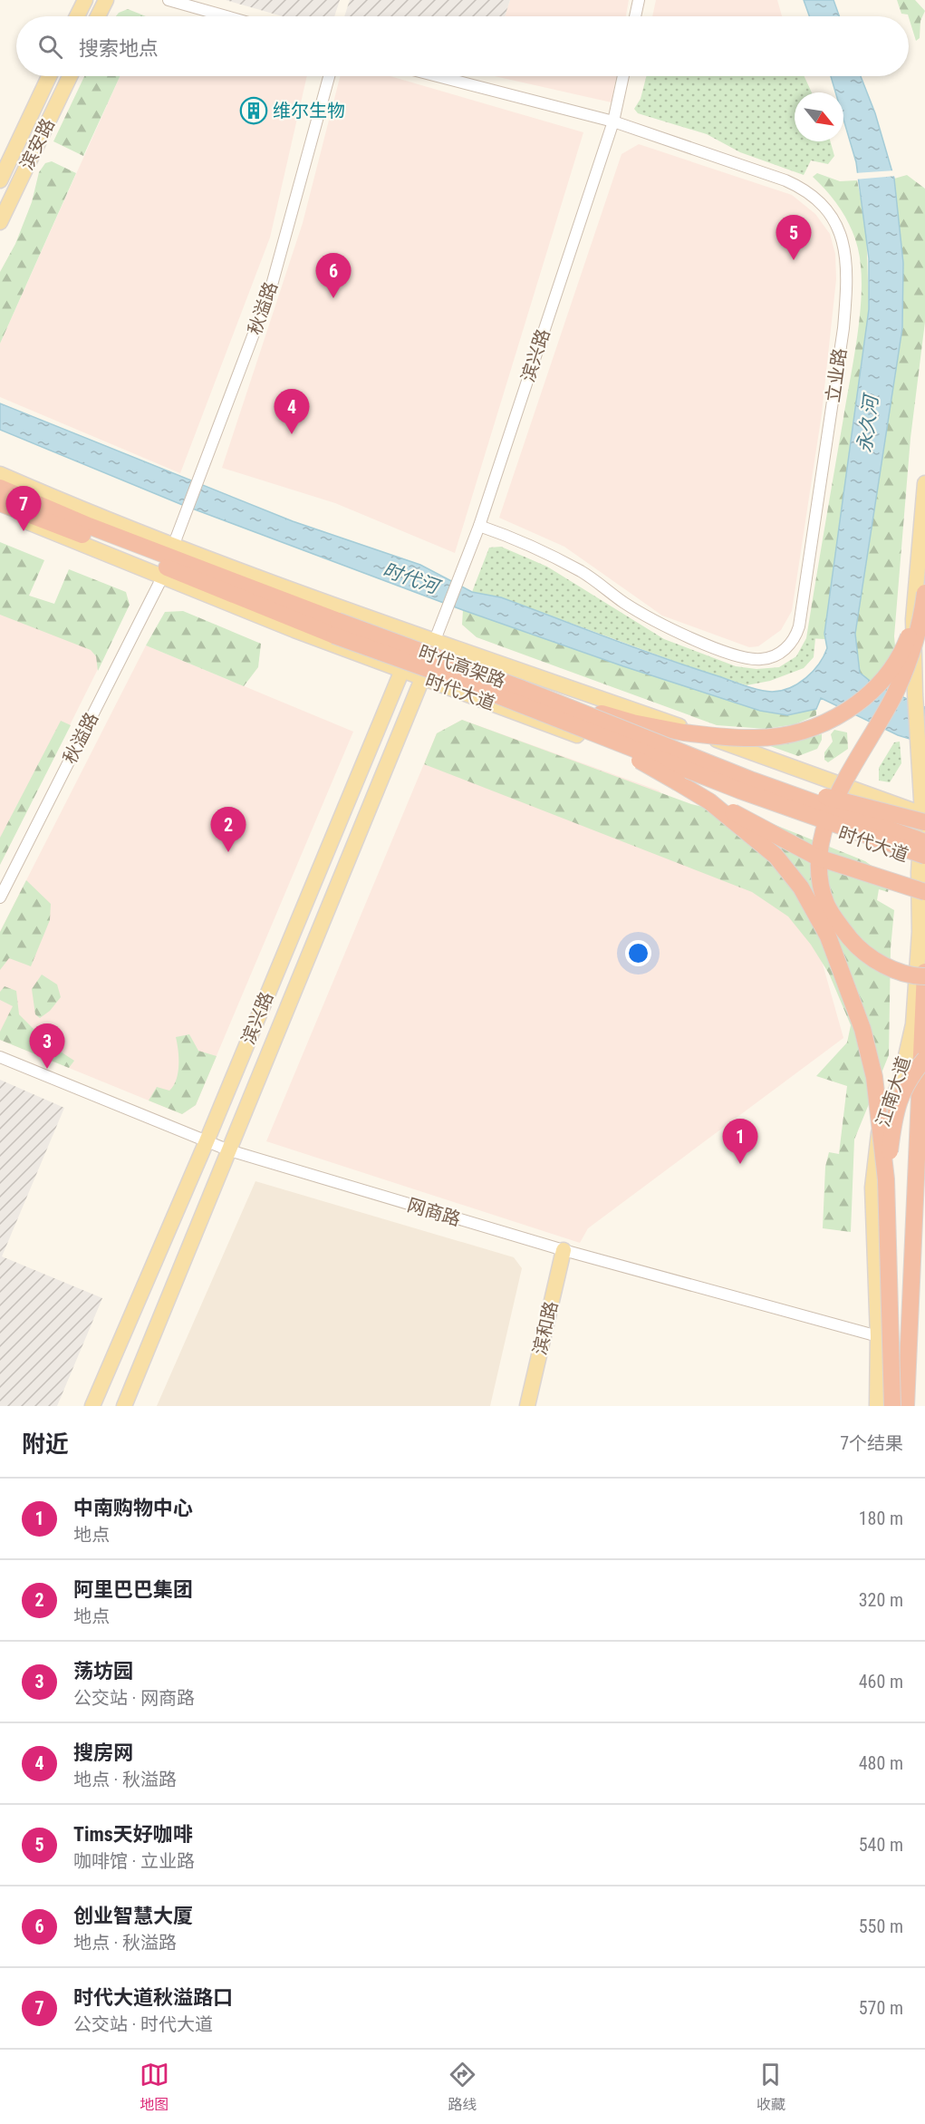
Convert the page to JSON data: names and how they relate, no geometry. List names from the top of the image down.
{
  "streets": {
    "highway": ["时代高架路"],
    "main road": [
      "滨安路",
      "滨兴路",
      "时代大道",
      "江南大道",
      "滨和路"
    ],
    "street": ["秋溢路", "立业路", "网商路"]
  },
  "crossings": [
    ["秋溢路", "时代大道"],
    ["滨兴路", "立业路"],
    ["滨兴路", "时代大道"],
    ["滨兴路", "网商路"],
    ["时代高架路", "时代大道"],
    ["时代高架路", "江南大道"],
    ["时代大道", "江南大道"],
    ["江南大道", "网商路"],
    ["网商路", "滨和路"]
  ],
  "water": ["永久河", "时代河"],
  "places": {
    "building": ["维尔生物"]
  },
  "north": "bottom right",
  "page": {
    "search": "搜索地点",
    "pins": [
      "5",
      "6",
      "4",
      "7",
      "2",
      "3",
      "1"
    ],
    "heading": ["附近", "7个结果"],
    "list": [
      {
        "mark": "1",
        "name": "中南购物中心",
        "note": "地点",
        "value": "180 m"
      },
      {
        "mark": "2",
        "name": "阿里巴巴集团",
        "note": "地点",
        "value": "320 m"
      },
      {
        "mark": "3",
        "name": "荡坊园",
        "note": "公交站 · 网商路",
        "value": "460 m"
      },
      {
        "mark": "4",
        "name": "搜房网",
        "note": "地点 · 秋溢路",
        "value": "480 m"
      },
      {
        "mark": "5",
        "name": "Tims天好咖啡",
        "note": "咖啡馆 · 立业路",
        "value": "540 m"
      },
      {
        "mark": "6",
        "name": "创业智慧大厦",
        "note": "地点 · 秋溢路",
        "value": "550 m"
      },
      {
        "mark": "7",
        "name": "时代大道秋溢路口",
        "note": "公交站 · 时代大道",
        "value": "570 m"
      }
    ],
    "nav": ["地图", "路线", "收藏"]
  }
}
